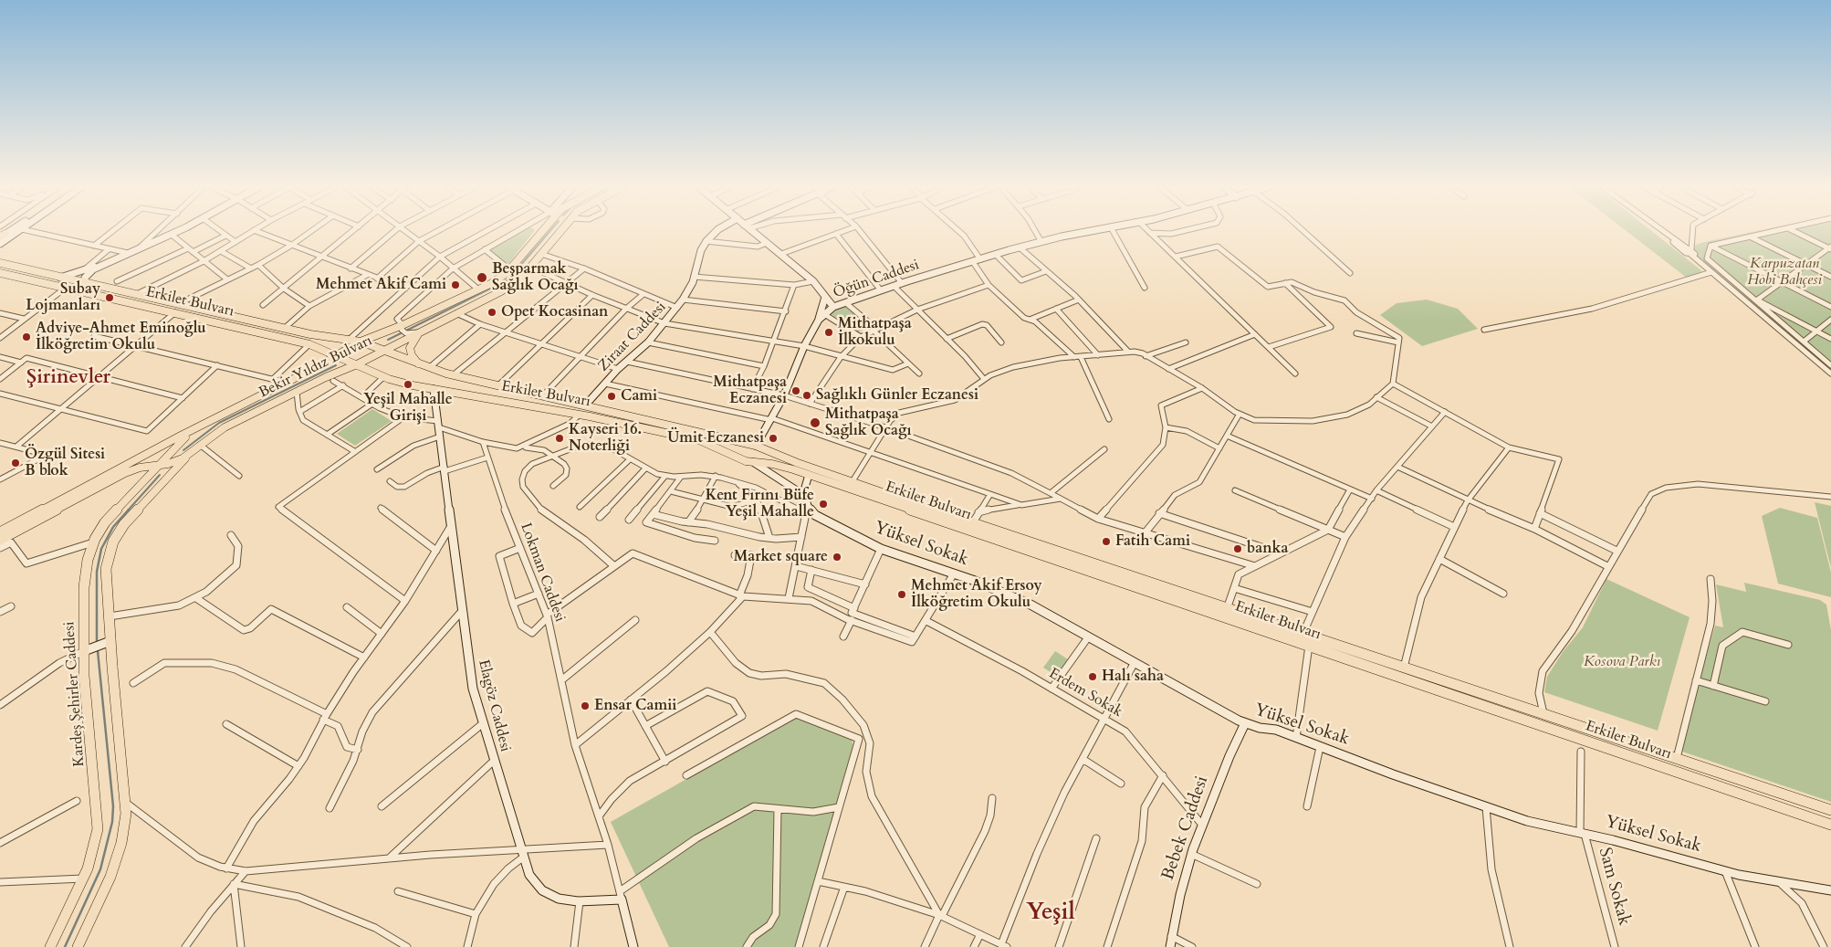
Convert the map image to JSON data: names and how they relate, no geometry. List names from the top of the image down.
{
  "streets": {
    "main road": ["Erkilet Bulvarı", "Bekir Yıldız Bulvarı", "Kardeş Şehirler Caddesi"],
    "street": [
      "Öğün Caddesi",
      "Ziraat Caddesi",
      "Yüksel Sokak",
      "Lokman Caddesi",
      "Erdem Sokak",
      "Elagöz Caddesi",
      "Bebek Caddesi",
      "Sam Sokak"
    ]
  },
  "crossings": [
    ["Öğün Caddesi", "Erkilet Bulvarı"],
    ["Erkilet Bulvarı", "Ziraat Caddesi"],
    ["Erkilet Bulvarı", "Bekir Yıldız Bulvarı"],
    ["Erkilet Bulvarı", "Elagöz Caddesi"],
    ["Bekir Yıldız Bulvarı", "Kardeş Şehirler Caddesi"],
    ["Yüksel Sokak", "Bebek Caddesi"],
    ["Yüksel Sokak", "Sam Sokak"],
    ["Lokman Caddesi", "Elagöz Caddesi"],
    ["Erdem Sokak", "Bebek Caddesi"]
  ],
  "districts": ["Şirinevler", "Yeşil"],
  "parks": ["Karpuzatan Hobi Bahçesi", "Kosova Parkı"],
  "places": [
    "Beşparmak Sağlık Ocağı",
    "Mehmet Akif Cami",
    "Subay Lojmanları",
    "Opet Kocasinan",
    "Mithatpaşa İlkokulu",
    "Adviye-Ahmet Eminoğlu İlköğretim Okulu",
    "Yeşil Mahalle Girişi",
    "Mithatpaşa Eczanesi",
    "Sağlıklı Günler Eczanesi",
    "Cami",
    "Mithatpaşa Sağlık Ocağı",
    "Kayseri 16. Noterliği",
    "Ümit Eczanesi",
    "Özgül Sitesi B blok",
    "Kent Fırını Büfe Yeşil Mahalle",
    "Fatih Cami",
    "banka",
    "Market square",
    "Mehmet Akif Ersoy İlköğretim Okulu",
    "Halı saha",
    "Ensar Camii"
  ]
}
